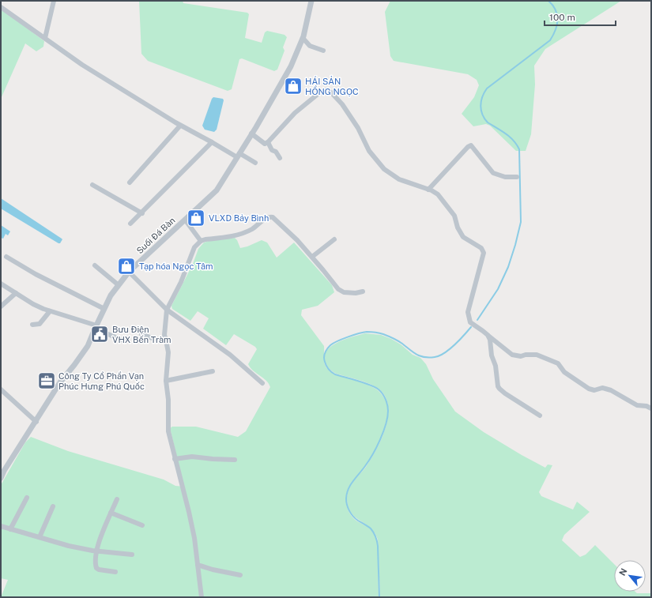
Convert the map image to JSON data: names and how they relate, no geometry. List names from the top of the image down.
{
  "streets": {
    "street": ["Suối Đá Bàn"]
  },
  "places": {
    "shop": ["HÁI SẢN HỒNG NGỌC", "VLXD Bảy Bình", "Tạp hóa Ngọc Tâm"],
    "public building": ["Bưu Điện VHX Bến Tràm"],
    "office": ["Công Ty Cổ Phần Vạn Phúc Hưng Phú Quốc"]
  },
  "scale_bar": "100 m",
  "north": "top left"
}
